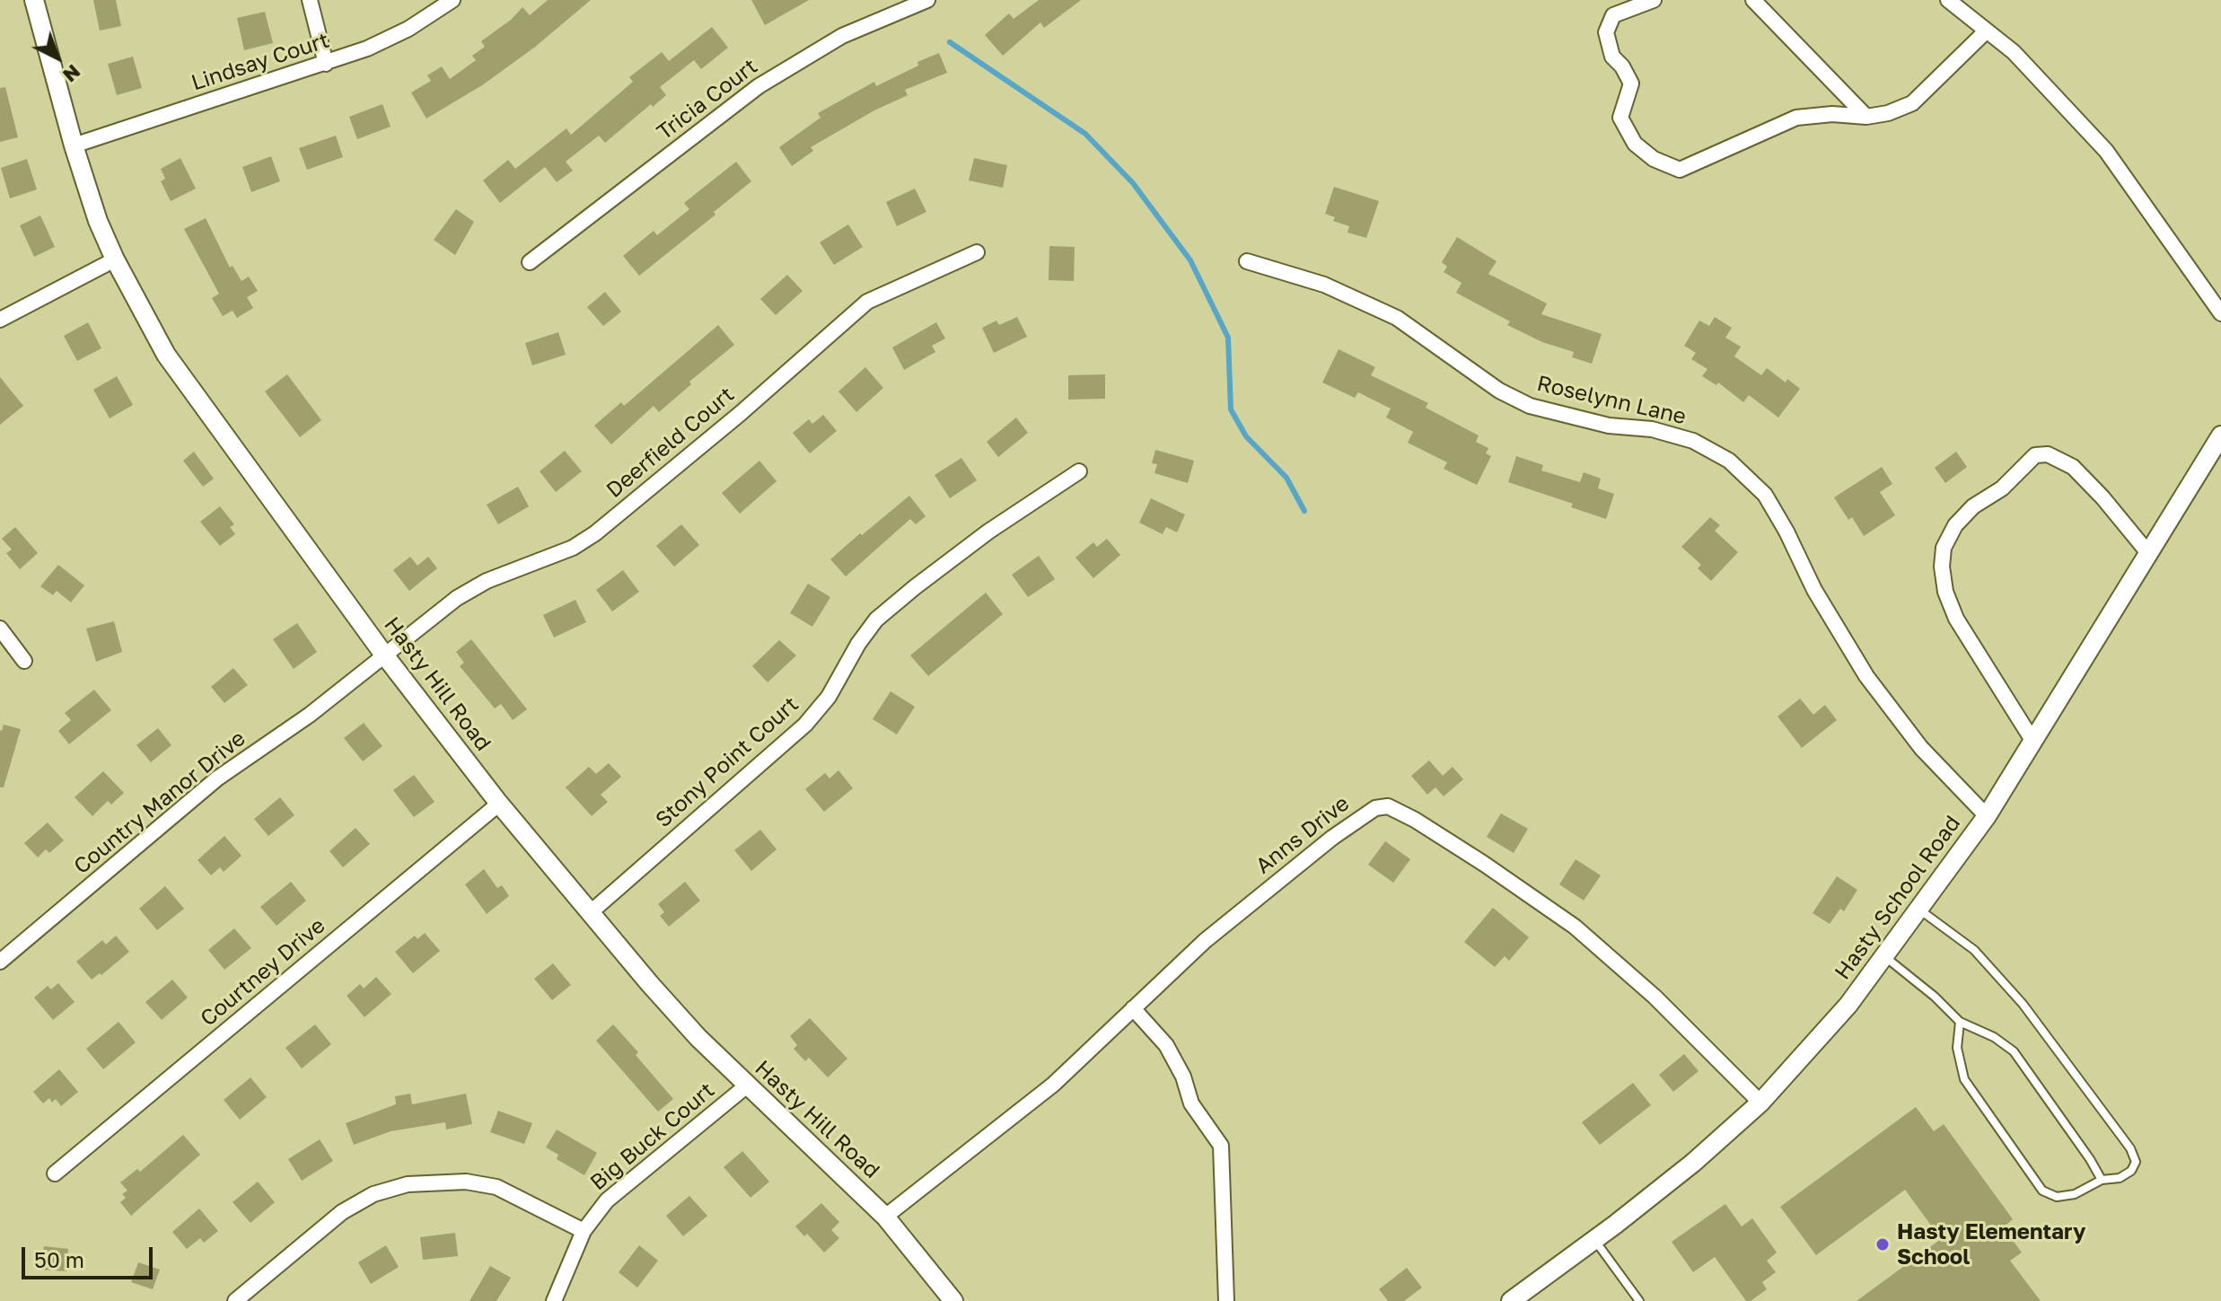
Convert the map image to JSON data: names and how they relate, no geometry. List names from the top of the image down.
{
  "streets": {
    "street": [
      "Lindsay Court",
      "Tricia Court",
      "Roselynn Lane",
      "Deerfield Court",
      "Hasty Hill Road",
      "Stony Point Court",
      "Country Manor Drive",
      "Anns Drive",
      "Hasty School Road",
      "Courtney Drive",
      "Big Buck Court"
    ]
  },
  "crossings": [
    ["Lindsay Court", "Hasty Hill Road"],
    ["Roselynn Lane", "Hasty School Road"],
    ["Deerfield Court", "Hasty Hill Road"],
    ["Deerfield Court", "Country Manor Drive"],
    ["Hasty Hill Road", "Stony Point Court"],
    ["Hasty Hill Road", "Country Manor Drive"],
    ["Hasty Hill Road", "Anns Drive"],
    ["Hasty Hill Road", "Courtney Drive"],
    ["Hasty Hill Road", "Big Buck Court"],
    ["Anns Drive", "Hasty School Road"]
  ],
  "places": ["Hasty Elementary School"],
  "scale_bar": "50 m",
  "north": "bottom right"
}
